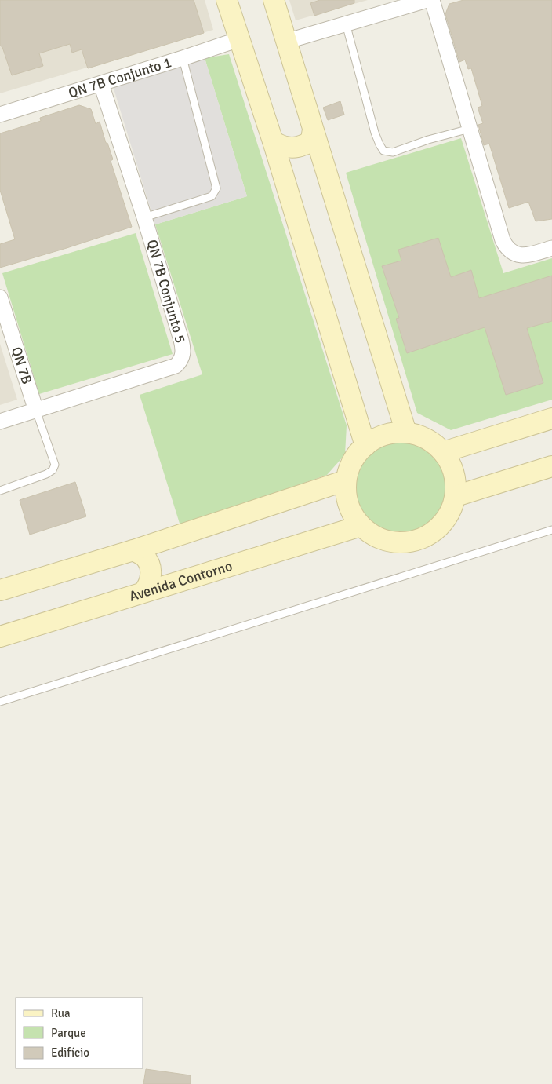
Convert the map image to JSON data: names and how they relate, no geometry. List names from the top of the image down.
{
  "streets": {
    "main road": ["Avenida Contorno"],
    "street": ["QN 7B Conjunto 1", "QN 7B Conjunto 5", "QN 7B"]
  },
  "crossings": [
    ["QN 7B Conjunto 1", "QN 7B Conjunto 5"],
    ["QN 7B Conjunto 5", "QN 7B"]
  ],
  "legend": ["Rua", "Parque", "Edifício"]
}
